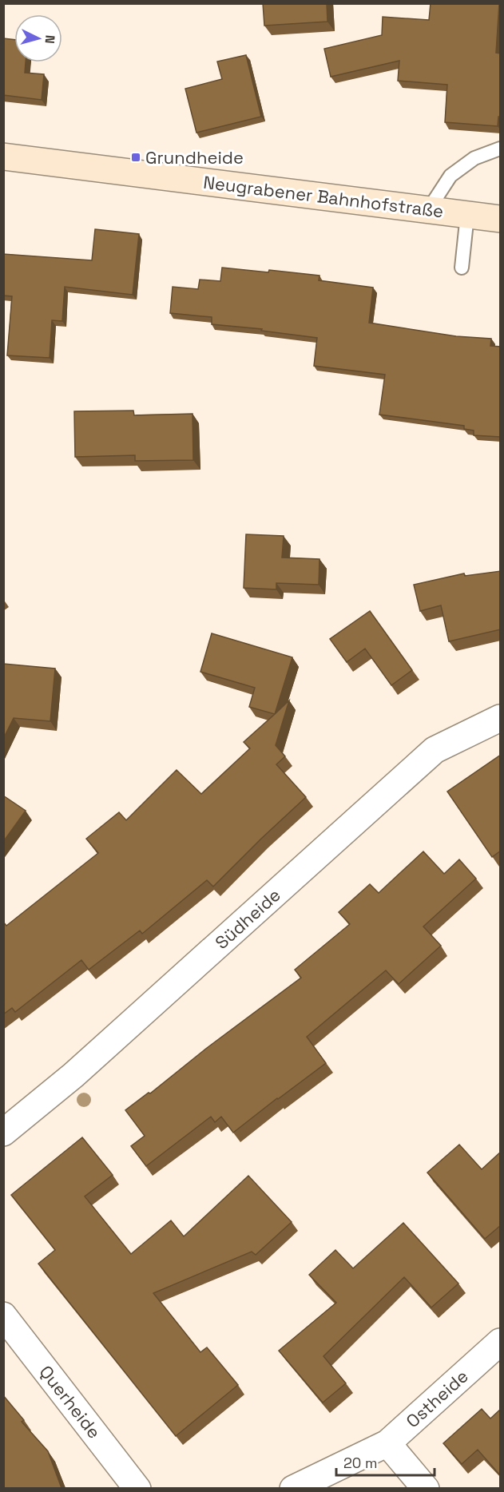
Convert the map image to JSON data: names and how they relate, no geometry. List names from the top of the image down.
{
  "streets": {
    "street": [
      "Neugrabener Bahnhofstraße",
      "Südheide",
      "Ostheide",
      "Querheide"
    ]
  },
  "places": {
    "transit": ["Grundheide"]
  },
  "scale_bar": "20 m",
  "north": "right"
}
